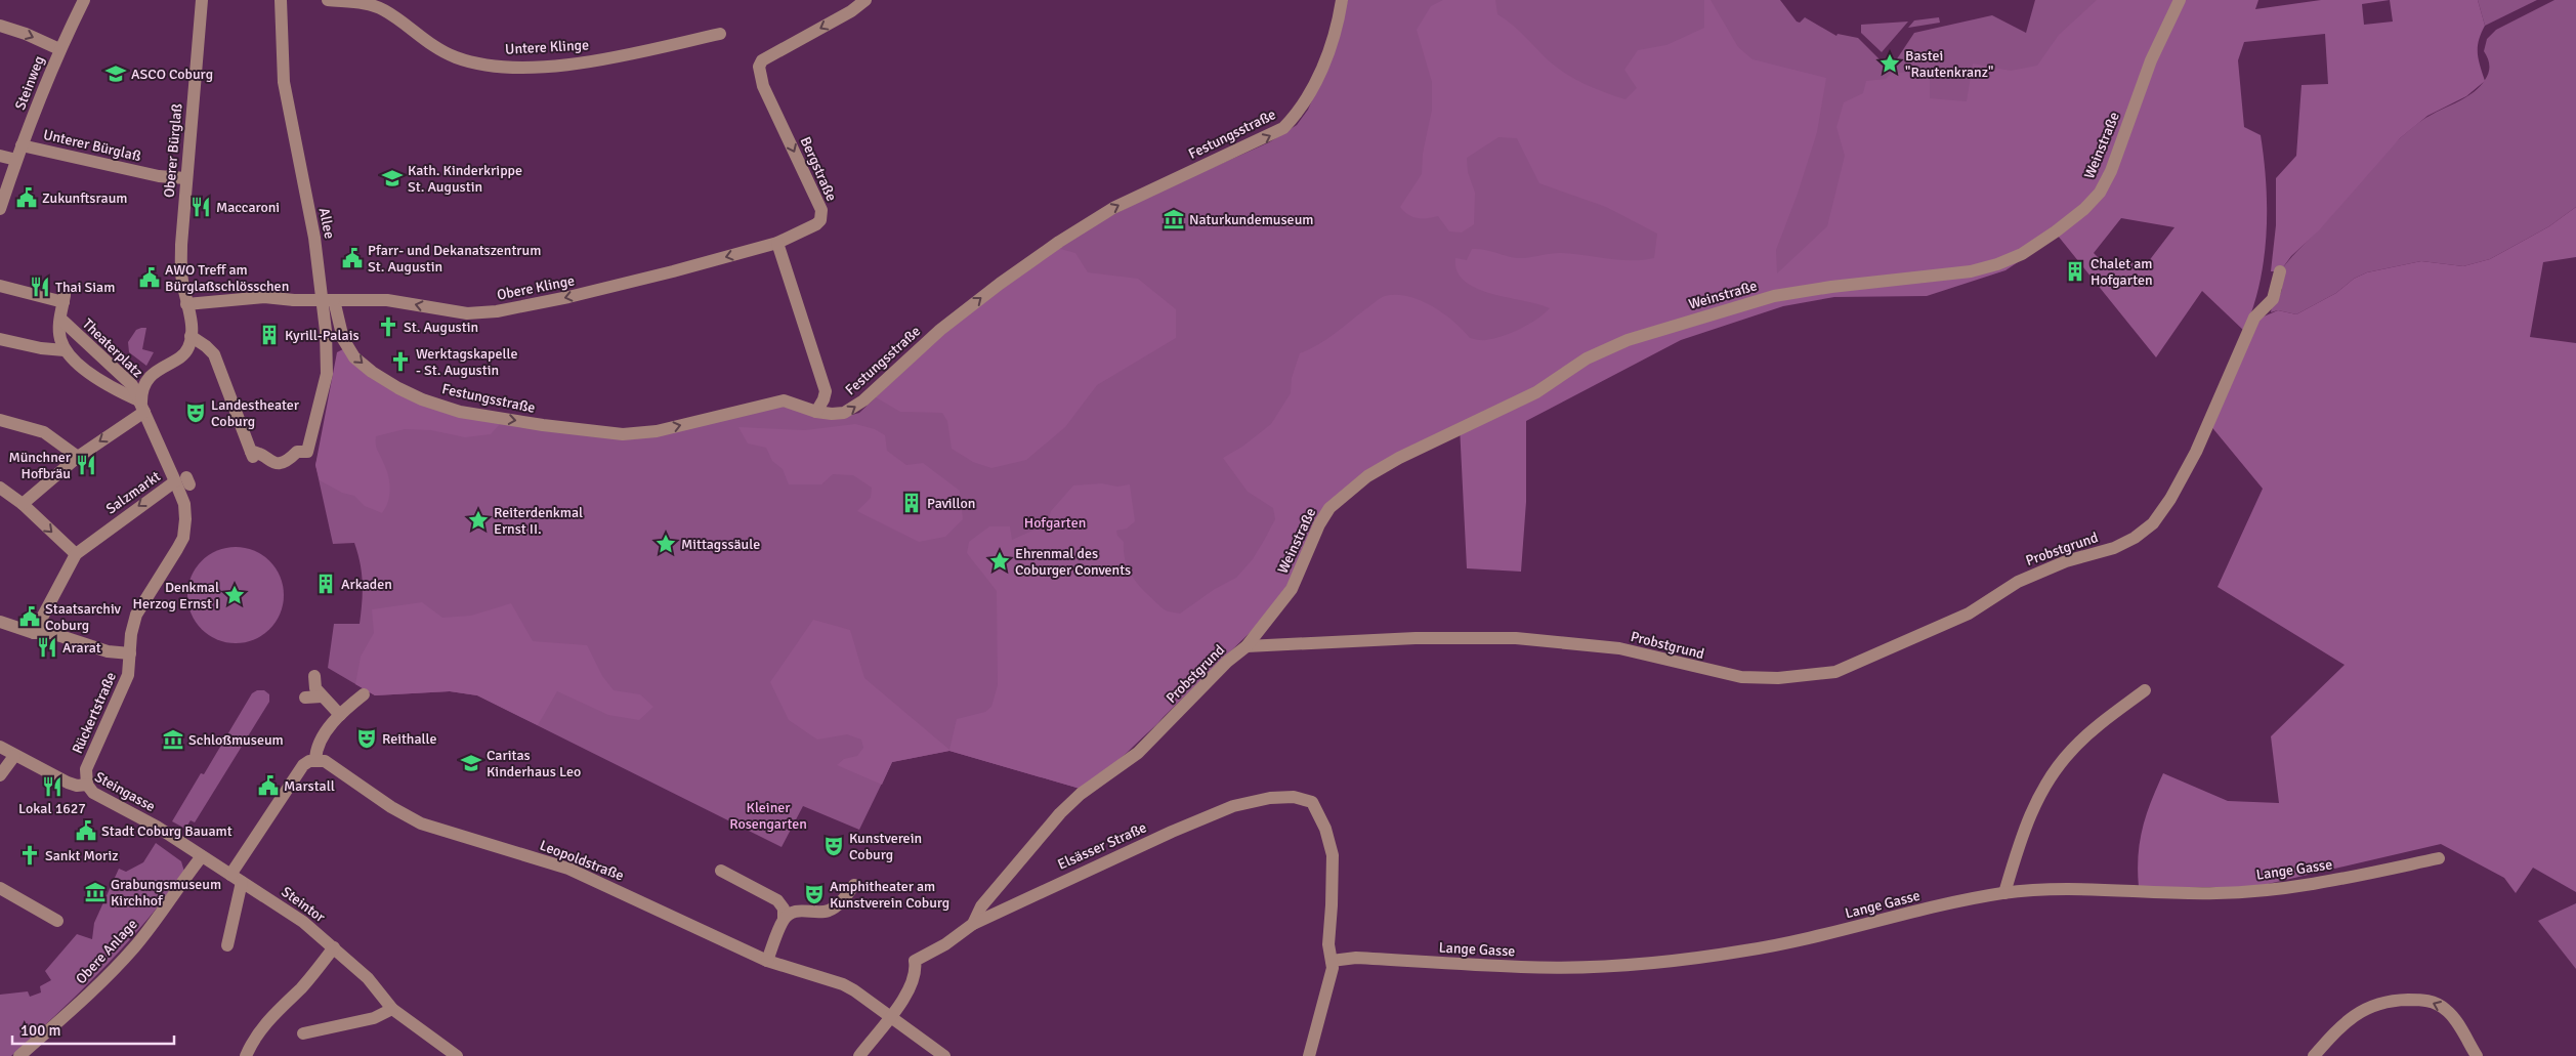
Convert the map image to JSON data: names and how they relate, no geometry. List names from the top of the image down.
{
  "streets": {
    "street": [
      "Untere Klinge",
      "Steinweg",
      "Festungsstraße",
      "Unterer Bürglaß",
      "Weinstraße",
      "Oberer Bürglaß",
      "Bergstraße",
      "Allee",
      "Obere Klinge",
      "Theaterplatz",
      "Salzmarkt",
      "Probstgrund",
      "Rückertstraße",
      "Steingasse",
      "Elsässer Straße",
      "Leopoldstraße",
      "Lange Gasse",
      "Steintor",
      "Obere Anlage"
    ]
  },
  "crossings": [
    ["Steinweg", "Unterer Bürglaß"],
    ["Festungsstraße", "Obere Klinge"],
    ["Unterer Bürglaß", "Oberer Bürglaß"],
    ["Weinstraße", "Probstgrund"],
    ["Oberer Bürglaß", "Allee"],
    ["Oberer Bürglaß", "Obere Klinge"],
    ["Oberer Bürglaß", "Theaterplatz"],
    ["Bergstraße", "Obere Klinge"],
    ["Allee", "Theaterplatz"],
    ["Theaterplatz", "Salzmarkt"],
    ["Theaterplatz", "Rückertstraße"],
    ["Salzmarkt", "Rückertstraße"],
    ["Probstgrund", "Elsässer Straße"],
    ["Rückertstraße", "Steingasse"],
    ["Steingasse", "Steintor"],
    ["Steingasse", "Obere Anlage"],
    ["Elsässer Straße", "Leopoldstraße"],
    ["Elsässer Straße", "Lange Gasse"]
  ],
  "one_way": ["Festungsstraße", "Obere Klinge"],
  "parks": ["Hofgarten", "Kleiner Rosengarten"],
  "places": {
    "place": [
      "Bastei \"Rautenkranz\"",
      "Reiterdenkmal Ernst II.",
      "Mittagssäule",
      "Ehrenmal des Coburger Convents",
      "Denkmal Herzog Ernst I"
    ],
    "school or university": ["ASCO Coburg", "Kath. Kinderkrippe St. Augustin", "Caritas Kinderhaus Leo"],
    "public building": [
      "Zukunftsraum",
      "Pfarr- und Dekanatszentrum St. Augustin",
      "AWO Treff am Bürglaßschlösschen",
      "Staatsarchiv Coburg",
      "Marstall",
      "Stadt Coburg Bauamt"
    ],
    "restaurant": [
      "Maccaroni",
      "Thai Siam",
      "Münchner Hofbräu",
      "Ararat",
      "Lokal 1627"
    ],
    "museum": ["Naturkundemuseum", "Schloßmuseum", "Grabungsmuseum Kirchhof"],
    "building": [
      "Chalet am Hofgarten",
      "Kyrill-Palais",
      "Pavillon",
      "Arkaden"
    ],
    "church": ["St. Augustin", "Werktagskapelle - St. Augustin", "Sankt Moriz"],
    "theatre": [
      "Landestheater Coburg",
      "Reithalle",
      "Kunstverein Coburg",
      "Amphitheater am Kunstverein Coburg"
    ]
  },
  "scale_bar": "100 m"
}
